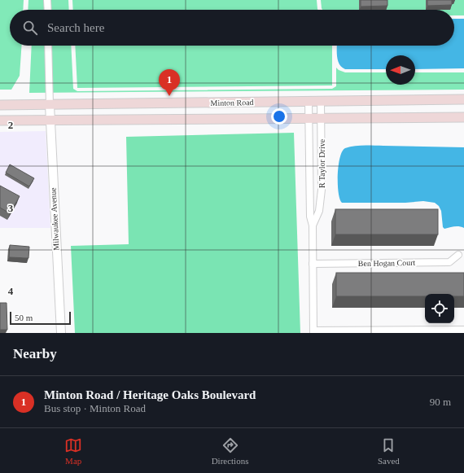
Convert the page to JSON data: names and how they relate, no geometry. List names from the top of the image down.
{
  "streets": {
    "main road": ["Minton Road"],
    "street": ["R Taylor Drive", "Milwaukee Avenue", "Ben Hogan Court"]
  },
  "crossings": [
    ["Minton Road", "R Taylor Drive"],
    ["Minton Road", "Milwaukee Avenue"],
    ["R Taylor Drive", "Ben Hogan Court"]
  ],
  "scale_bar": "50 m",
  "north": "left",
  "page": {
    "search": "Search here",
    "pins": "1",
    "scale": "50 m",
    "heading": "Nearby",
    "list": [
      {
        "mark": "1",
        "name": "Minton Road / Heritage Oaks Boulevard",
        "note": "Bus stop · Minton Road",
        "value": "90 m"
      }
    ],
    "nav": ["Map", "Directions", "Saved"]
  },
  "grid": {
    "rows": ["2", "3", "4"]
  }
}
